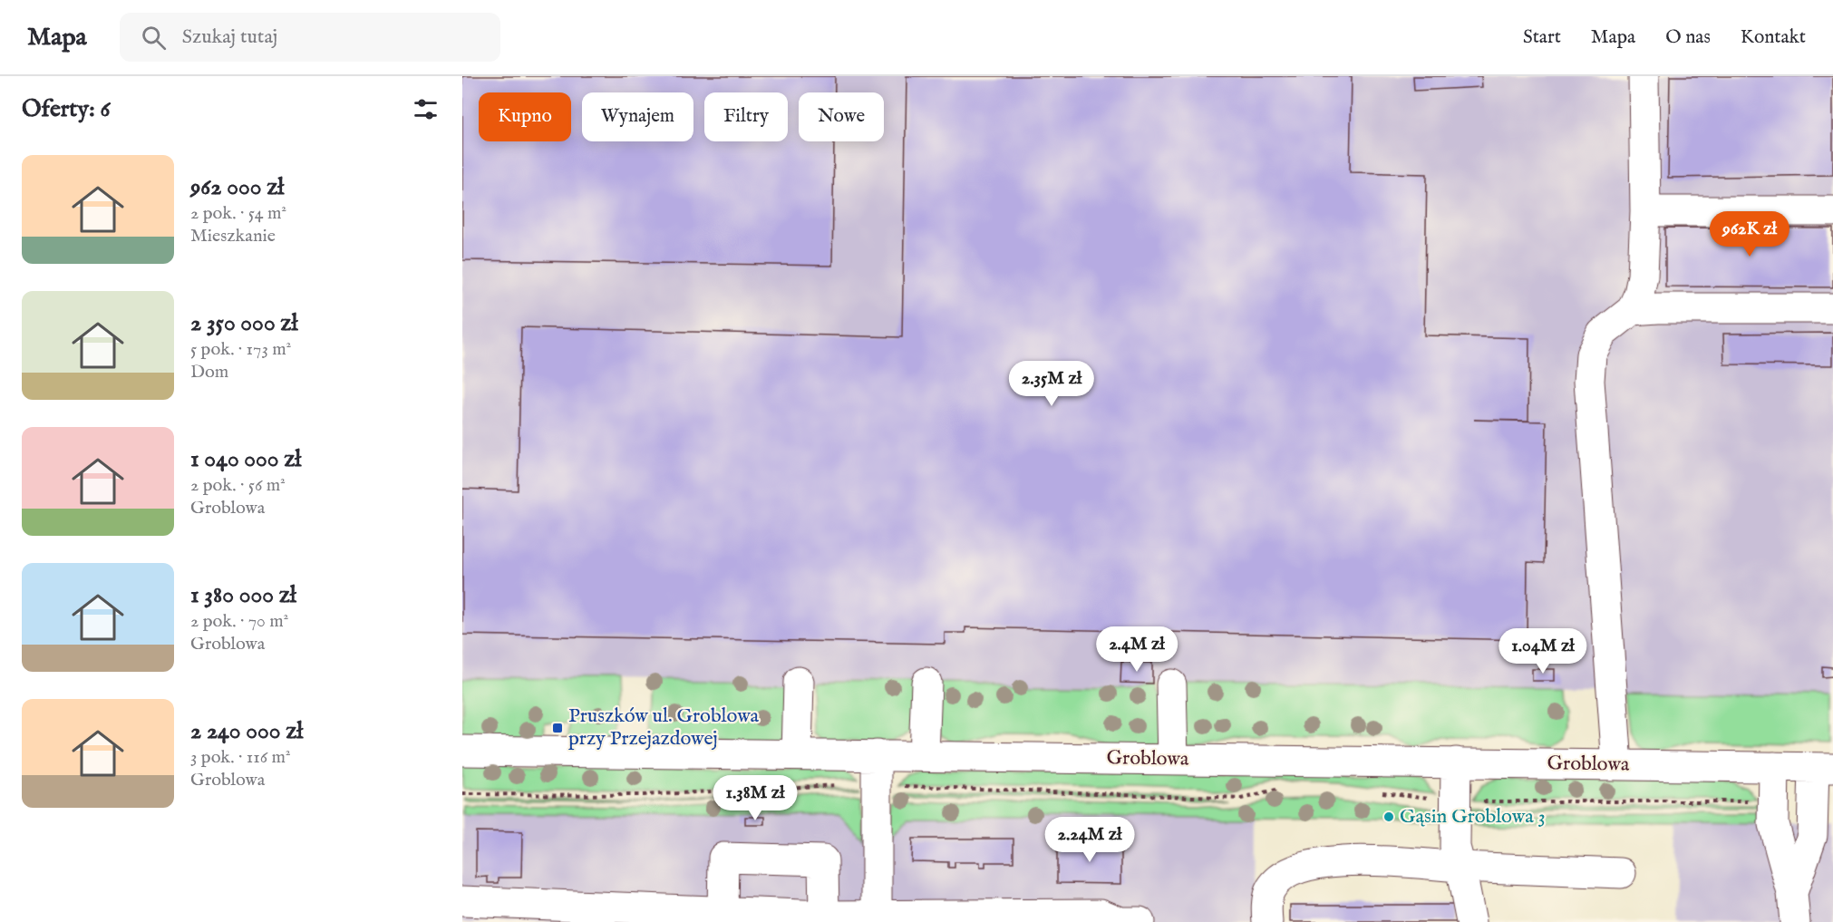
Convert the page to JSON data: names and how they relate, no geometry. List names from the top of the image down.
{
  "streets": {
    "street": ["Groblowa"]
  },
  "places": {
    "transit": ["Pruszków ul. Groblowa przy Przejazdowej"],
    "other": ["Gąsin Groblowa 3"]
  },
  "page": {
    "header": "Mapa",
    "search": "Szukaj tutaj",
    "nav": [
      "Start",
      "Mapa",
      "O nas",
      "Kontakt"
    ],
    "heading": "Oferty: 6",
    "chip": [
      "Kupno",
      "Wynajem",
      "Filtry",
      "Nowe"
    ],
    "list": [
      {
        "name": "962 000 zł",
        "note": "2 pok. · 54 m² · Mieszkanie"
      },
      {
        "name": "2 350 000 zł",
        "note": "5 pok. · 173 m² · Dom"
      },
      {
        "name": "1 040 000 zł",
        "note": "2 pok. · 56 m² · Groblowa"
      },
      {
        "name": "1 380 000 zł",
        "note": "2 pok. · 70 m² · Groblowa"
      },
      {
        "name": "2 240 000 zł",
        "note": "3 pok. · 116 m² · Groblowa"
      }
    ],
    "price": [
      "962K zł",
      "2.35M zł",
      "2.4M zł",
      "1.04M zł",
      "1.38M zł",
      "2.24M zł"
    ]
  }
}
